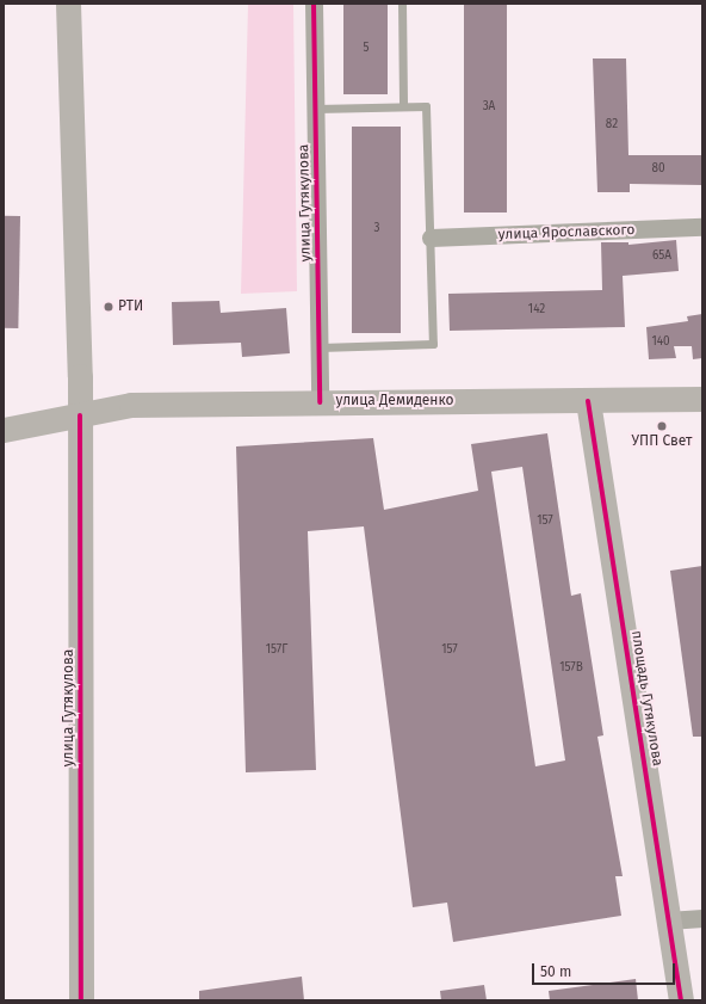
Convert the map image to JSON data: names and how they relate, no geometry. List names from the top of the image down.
{
  "streets": {
    "street": [
      "улица Гутякулова",
      "улица Ярославского",
      "улица Демиденко",
      "площадь Гутякулова"
    ]
  },
  "crossings": [
    ["улица Гутякулова", "улица Демиденко"],
    ["улица Демиденко", "площадь Гутякулова"]
  ],
  "places": ["РТИ", "УПП Свет"],
  "house_numbers": [
    "5",
    "3А",
    "82",
    "80",
    "3",
    "65А",
    "142",
    "140",
    "157",
    "157Г",
    "157",
    "157В"
  ],
  "scale_bar": "50 m"
}
